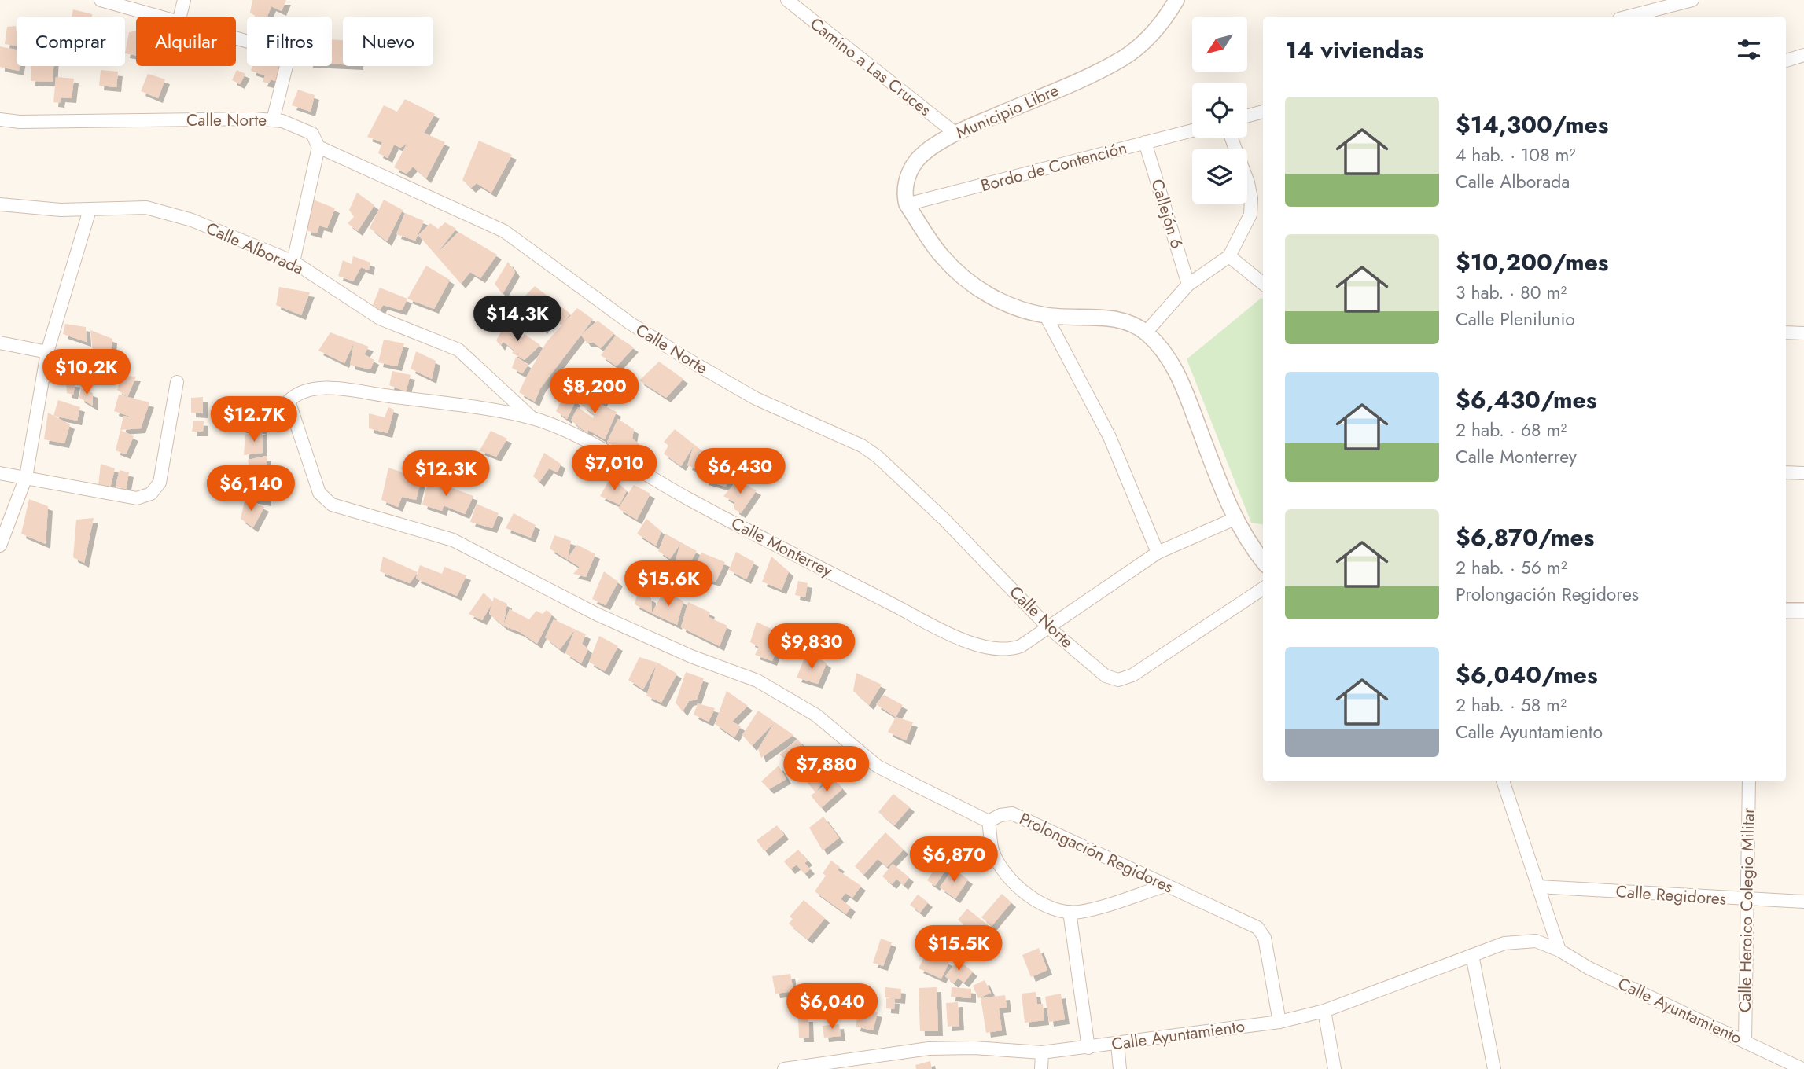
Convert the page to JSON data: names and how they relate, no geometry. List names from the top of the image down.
{
  "streets": {
    "street": [
      "Camino a Las Cruces",
      "Municipio Libre",
      "Calle Norte",
      "Bordo de Contención",
      "Callejón 6",
      "Calle Alborada",
      "Calle Monterrey",
      "Prolongación Regidores",
      "Calle Regidores",
      "Calle Heroico Colegio Militar",
      "Calle Ayuntamiento"
    ]
  },
  "crossings": [
    ["Camino a Las Cruces", "Municipio Libre"],
    ["Municipio Libre", "Bordo de Contención"],
    ["Calle Norte", "Calle Monterrey"],
    ["Bordo de Contención", "Callejón 6"],
    ["Calle Alborada", "Calle Monterrey"],
    ["Calle Monterrey", "Prolongación Regidores"],
    ["Prolongación Regidores", "Calle Ayuntamiento"],
    ["Calle Regidores", "Calle Heroico Colegio Militar"],
    ["Calle Heroico Colegio Militar", "Calle Ayuntamiento"]
  ],
  "north": "bottom left",
  "page": {
    "chip": [
      "Comprar",
      "Alquilar",
      "Filtros",
      "Nuevo"
    ],
    "heading": "14 viviendas",
    "list": [
      {
        "name": "$14,300/mes",
        "note": "4 hab. · 108 m² · Calle Alborada"
      },
      {
        "name": "$10,200/mes",
        "note": "3 hab. · 80 m² · Calle Plenilunio"
      },
      {
        "name": "$6,430/mes",
        "note": "2 hab. · 68 m² · Calle Monterrey"
      },
      {
        "name": "$6,870/mes",
        "note": "2 hab. · 56 m² · Prolongación Regidores"
      },
      {
        "name": "$6,040/mes",
        "note": "2 hab. · 58 m² · Calle Ayuntamiento"
      }
    ],
    "price": [
      "$14.3K",
      "$10.2K",
      "$8,200",
      "$12.7K",
      "$7,010",
      "$6,430",
      "$12.3K",
      "$6,140",
      "$15.6K",
      "$9,830",
      "$7,880",
      "$6,870",
      "$15.5K",
      "$6,040"
    ]
  }
}
